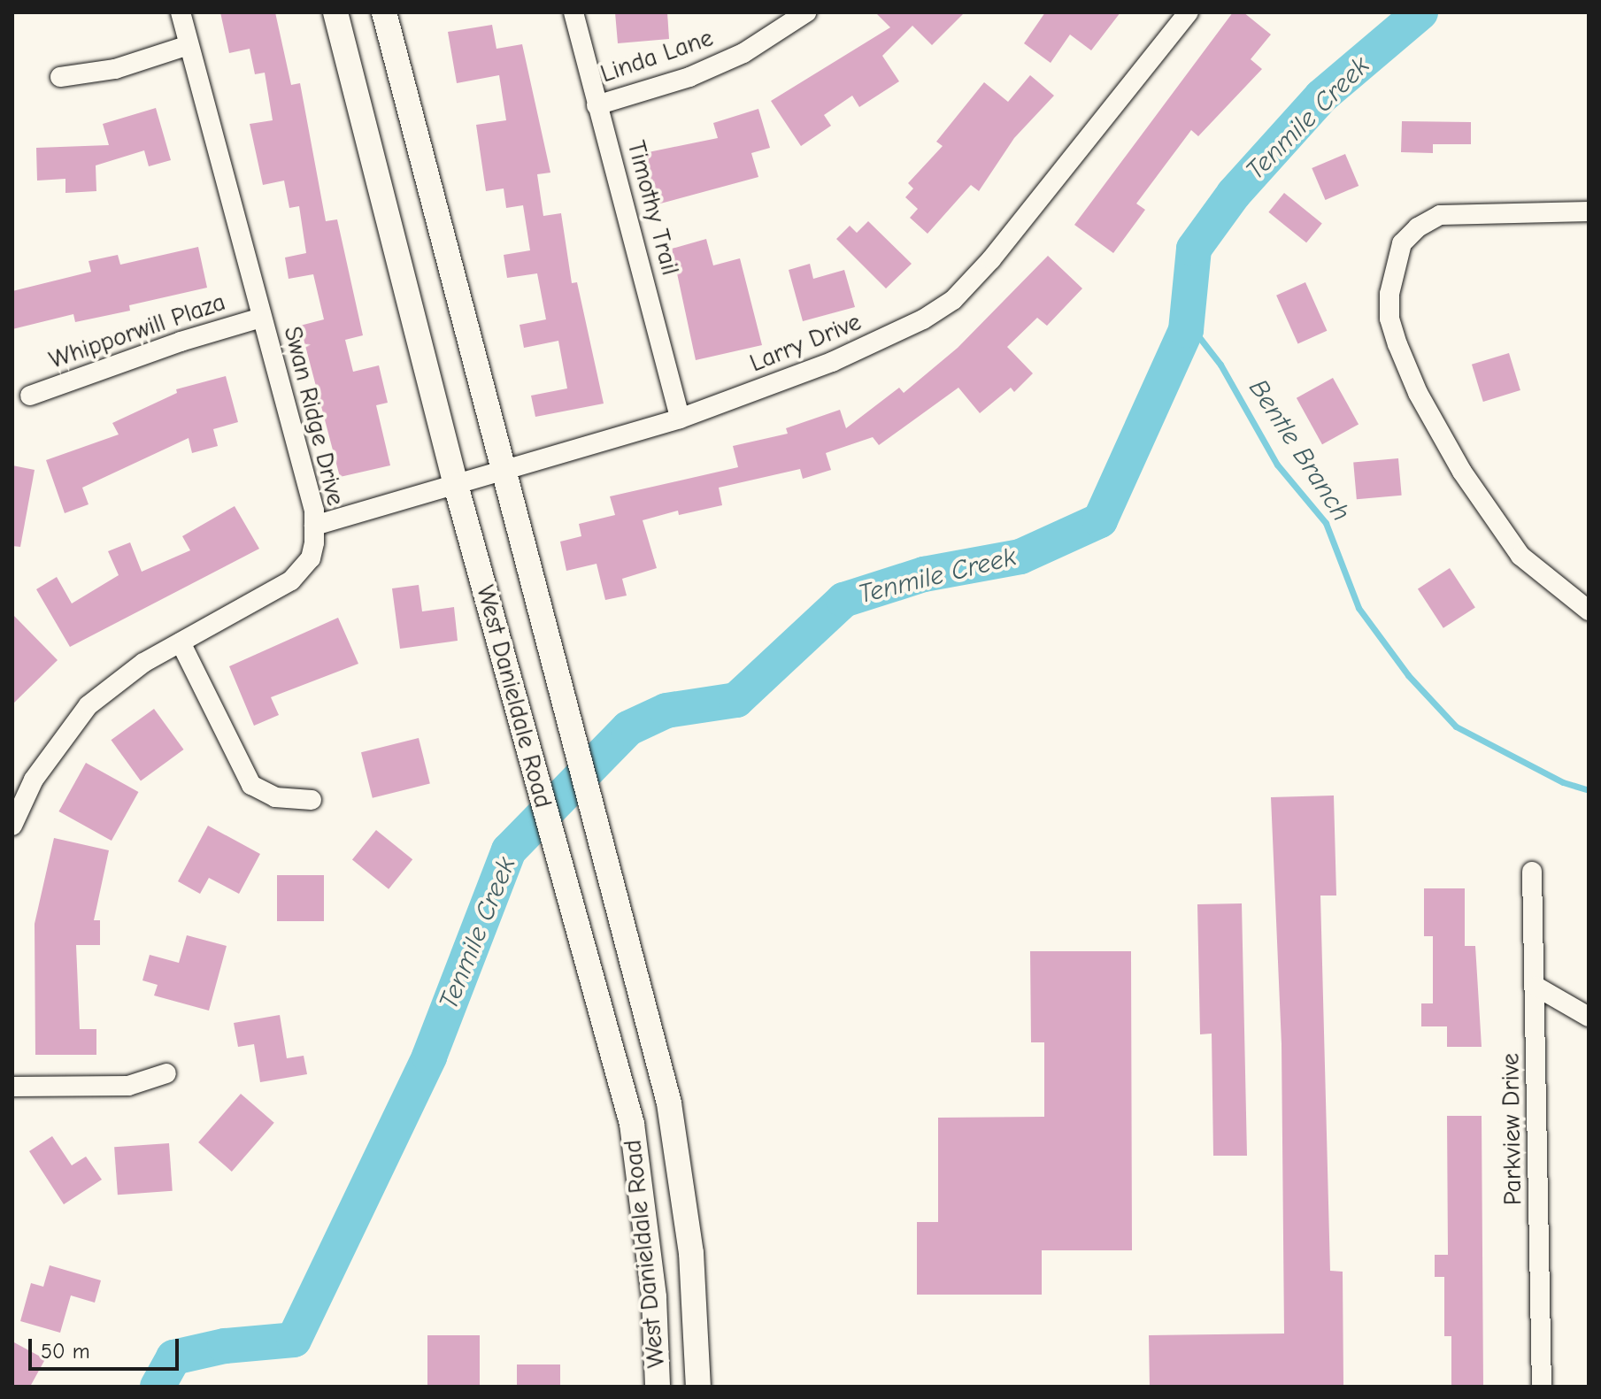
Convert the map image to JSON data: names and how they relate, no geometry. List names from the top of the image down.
{
  "streets": {
    "main road": ["West Danieldale Road"],
    "street": [
      "Linda Lane",
      "Timothy Trail",
      "Whipporwill Plaza",
      "Larry Drive",
      "Swan Ridge Drive",
      "Parkview Drive"
    ]
  },
  "crossings": [
    ["Linda Lane", "Timothy Trail"],
    ["Timothy Trail", "Larry Drive"],
    ["Whipporwill Plaza", "Swan Ridge Drive"],
    ["Larry Drive", "Swan Ridge Drive"],
    ["Larry Drive", "West Danieldale Road"]
  ],
  "water": ["Tenmile Creek", "Bentle Branch"],
  "scale_bar": "50 m"
}
